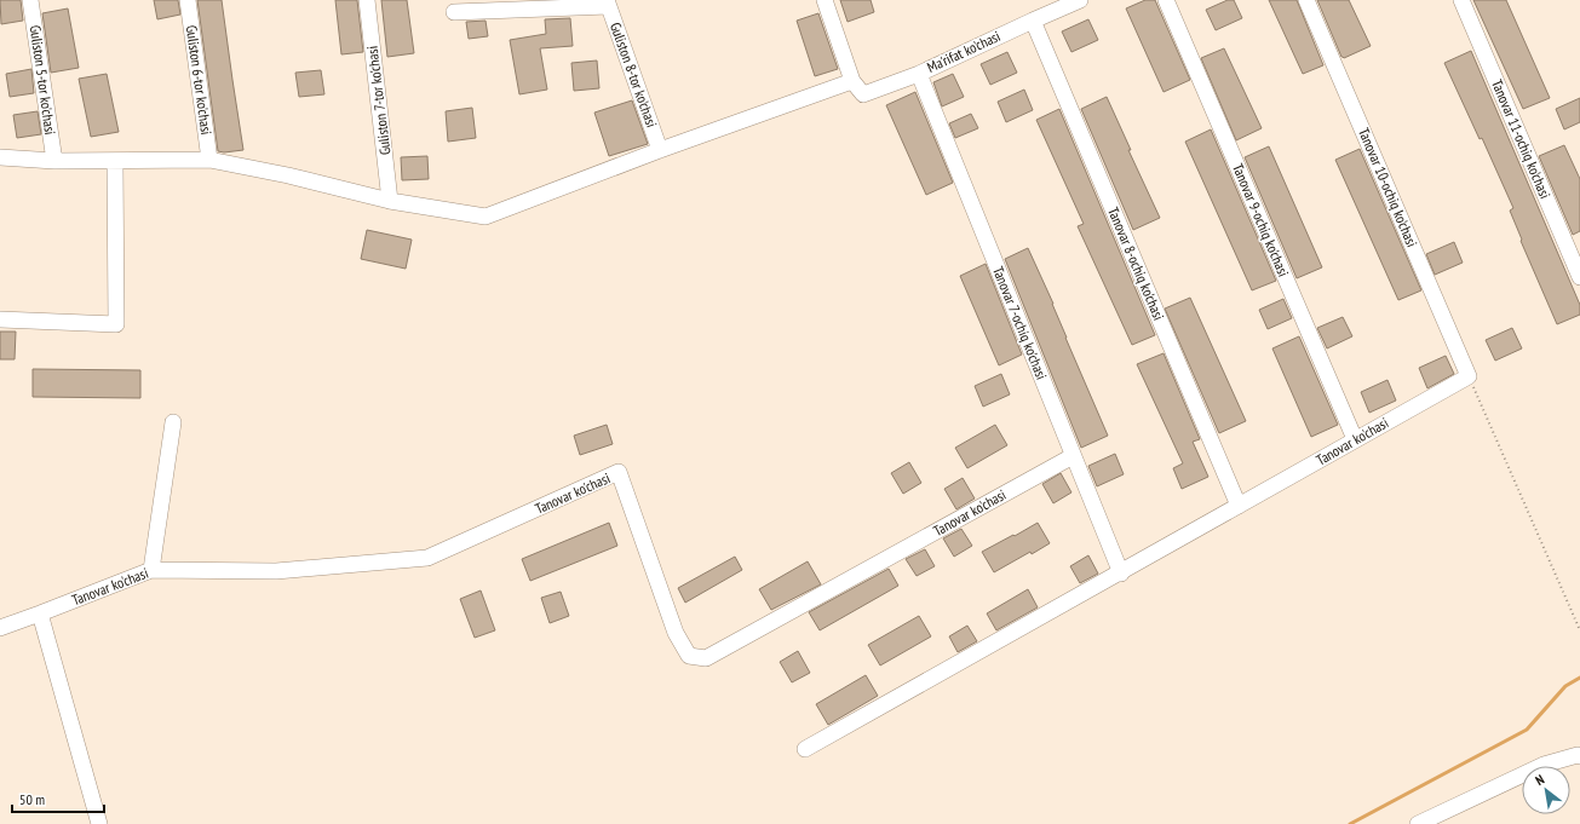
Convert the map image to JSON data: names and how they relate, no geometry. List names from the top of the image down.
{
  "streets": {
    "street": [
      "Ma'rifat ko'chasi",
      "Guliston 8-tor ko'chasi",
      "Guliston 5-tor ko'chasi",
      "Guliston 6-tor ko'chasi",
      "Guliston 7-tor ko'chasi",
      "Tanovar 11-ochiq ko'chasi",
      "Tanovar 10-ochiq ko'chasi",
      "Tanovar 9-ochiq ko'chasi",
      "Tanovar 8-ochiq ko'chasi",
      "Tanovar 7-ochiq ko'chasi",
      "Tanovar ko'chasi"
    ]
  },
  "crossings": [
    ["Ma'rifat ko'chasi", "Tanovar 8-ochiq ko'chasi"],
    ["Ma'rifat ko'chasi", "Tanovar 7-ochiq ko'chasi"],
    ["Tanovar 10-ochiq ko'chasi", "Tanovar ko'chasi"],
    ["Tanovar 9-ochiq ko'chasi", "Tanovar ko'chasi"],
    ["Tanovar 8-ochiq ko'chasi", "Tanovar ko'chasi"],
    ["Tanovar 7-ochiq ko'chasi", "Tanovar ko'chasi"]
  ],
  "scale_bar": "50 m",
  "north": "top left"
}
